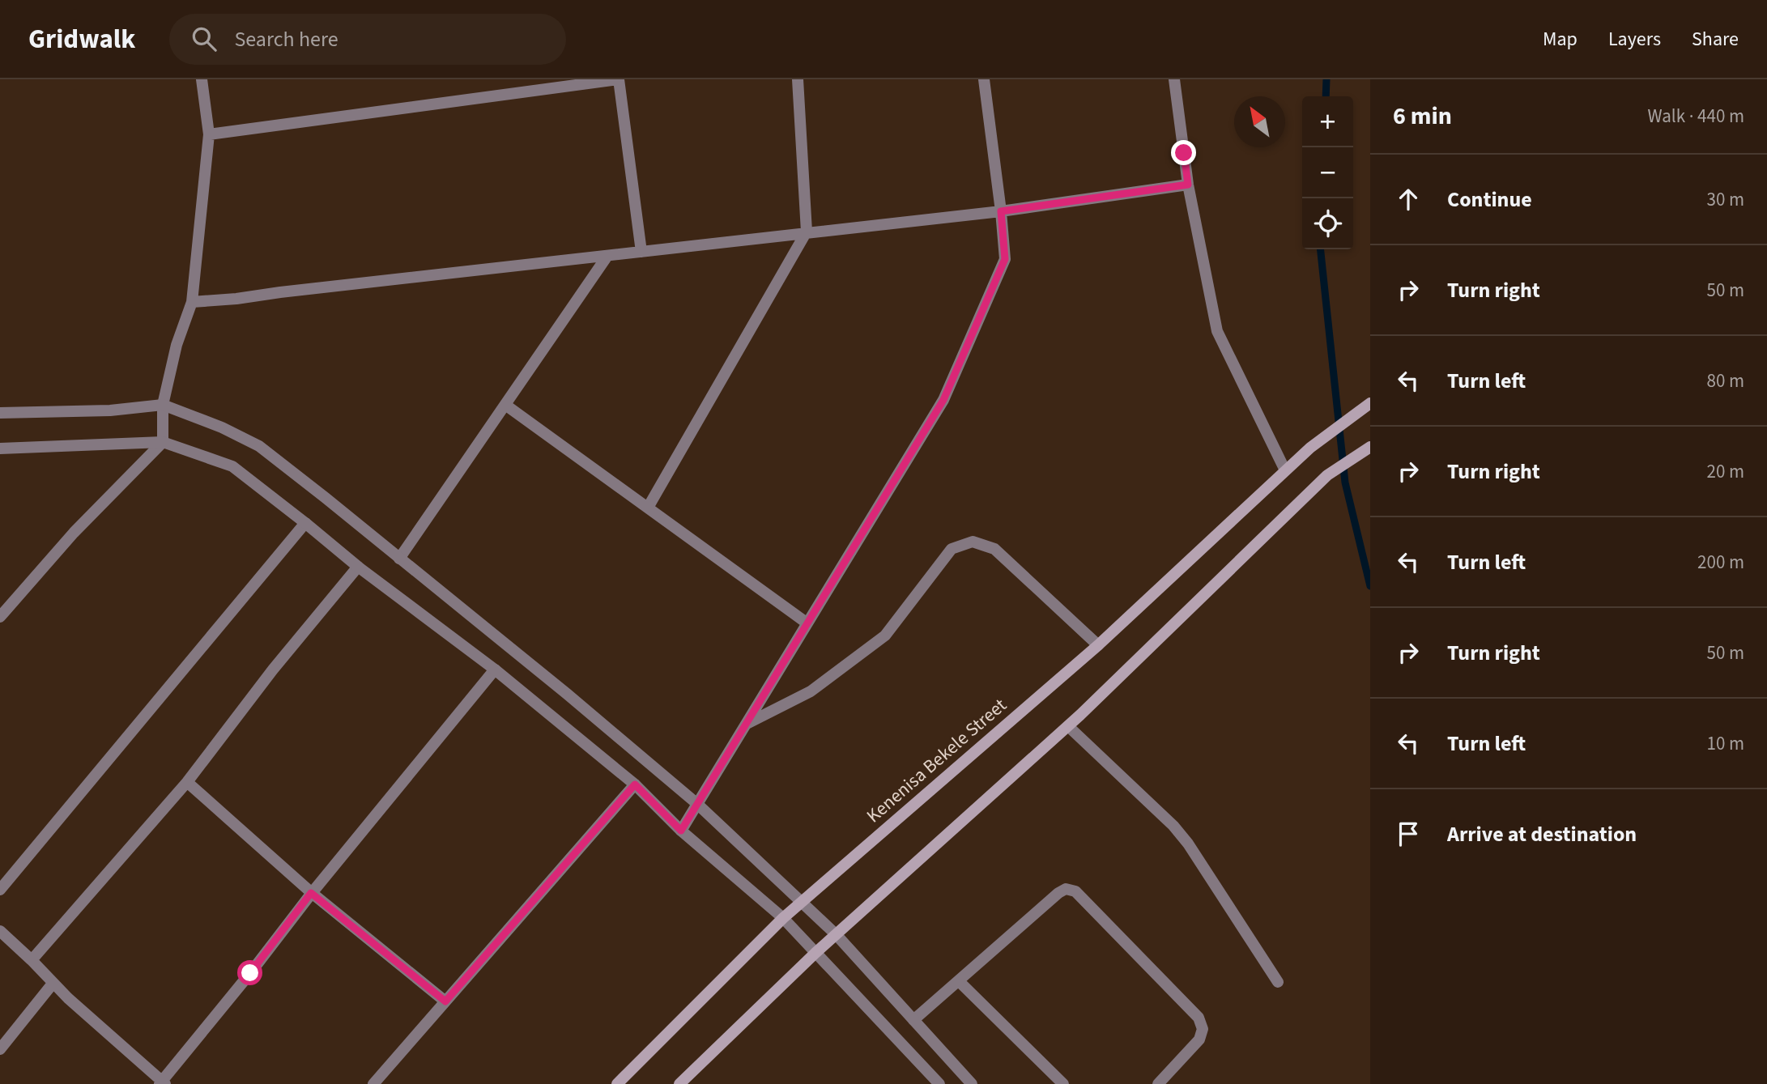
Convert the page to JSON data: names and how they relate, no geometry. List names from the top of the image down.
{
  "streets": {
    "main road": ["Kenenisa Bekele Street"]
  },
  "north": "top left",
  "page": {
    "header": "Gridwalk",
    "search": "Search here",
    "nav": ["Map", "Layers", "Share"],
    "heading": ["6 min", "Walk · 440 m"],
    "map_buttons": ["+", "−"],
    "list": [
      ["Continue", "30 m"],
      ["Turn right", "50 m"],
      ["Turn left", "80 m"],
      ["Turn right", "20 m"],
      ["Turn left", "200 m"],
      ["Turn right", "50 m"],
      ["Turn left", "10 m"],
      "Arrive at destination"
    ]
  }
}
